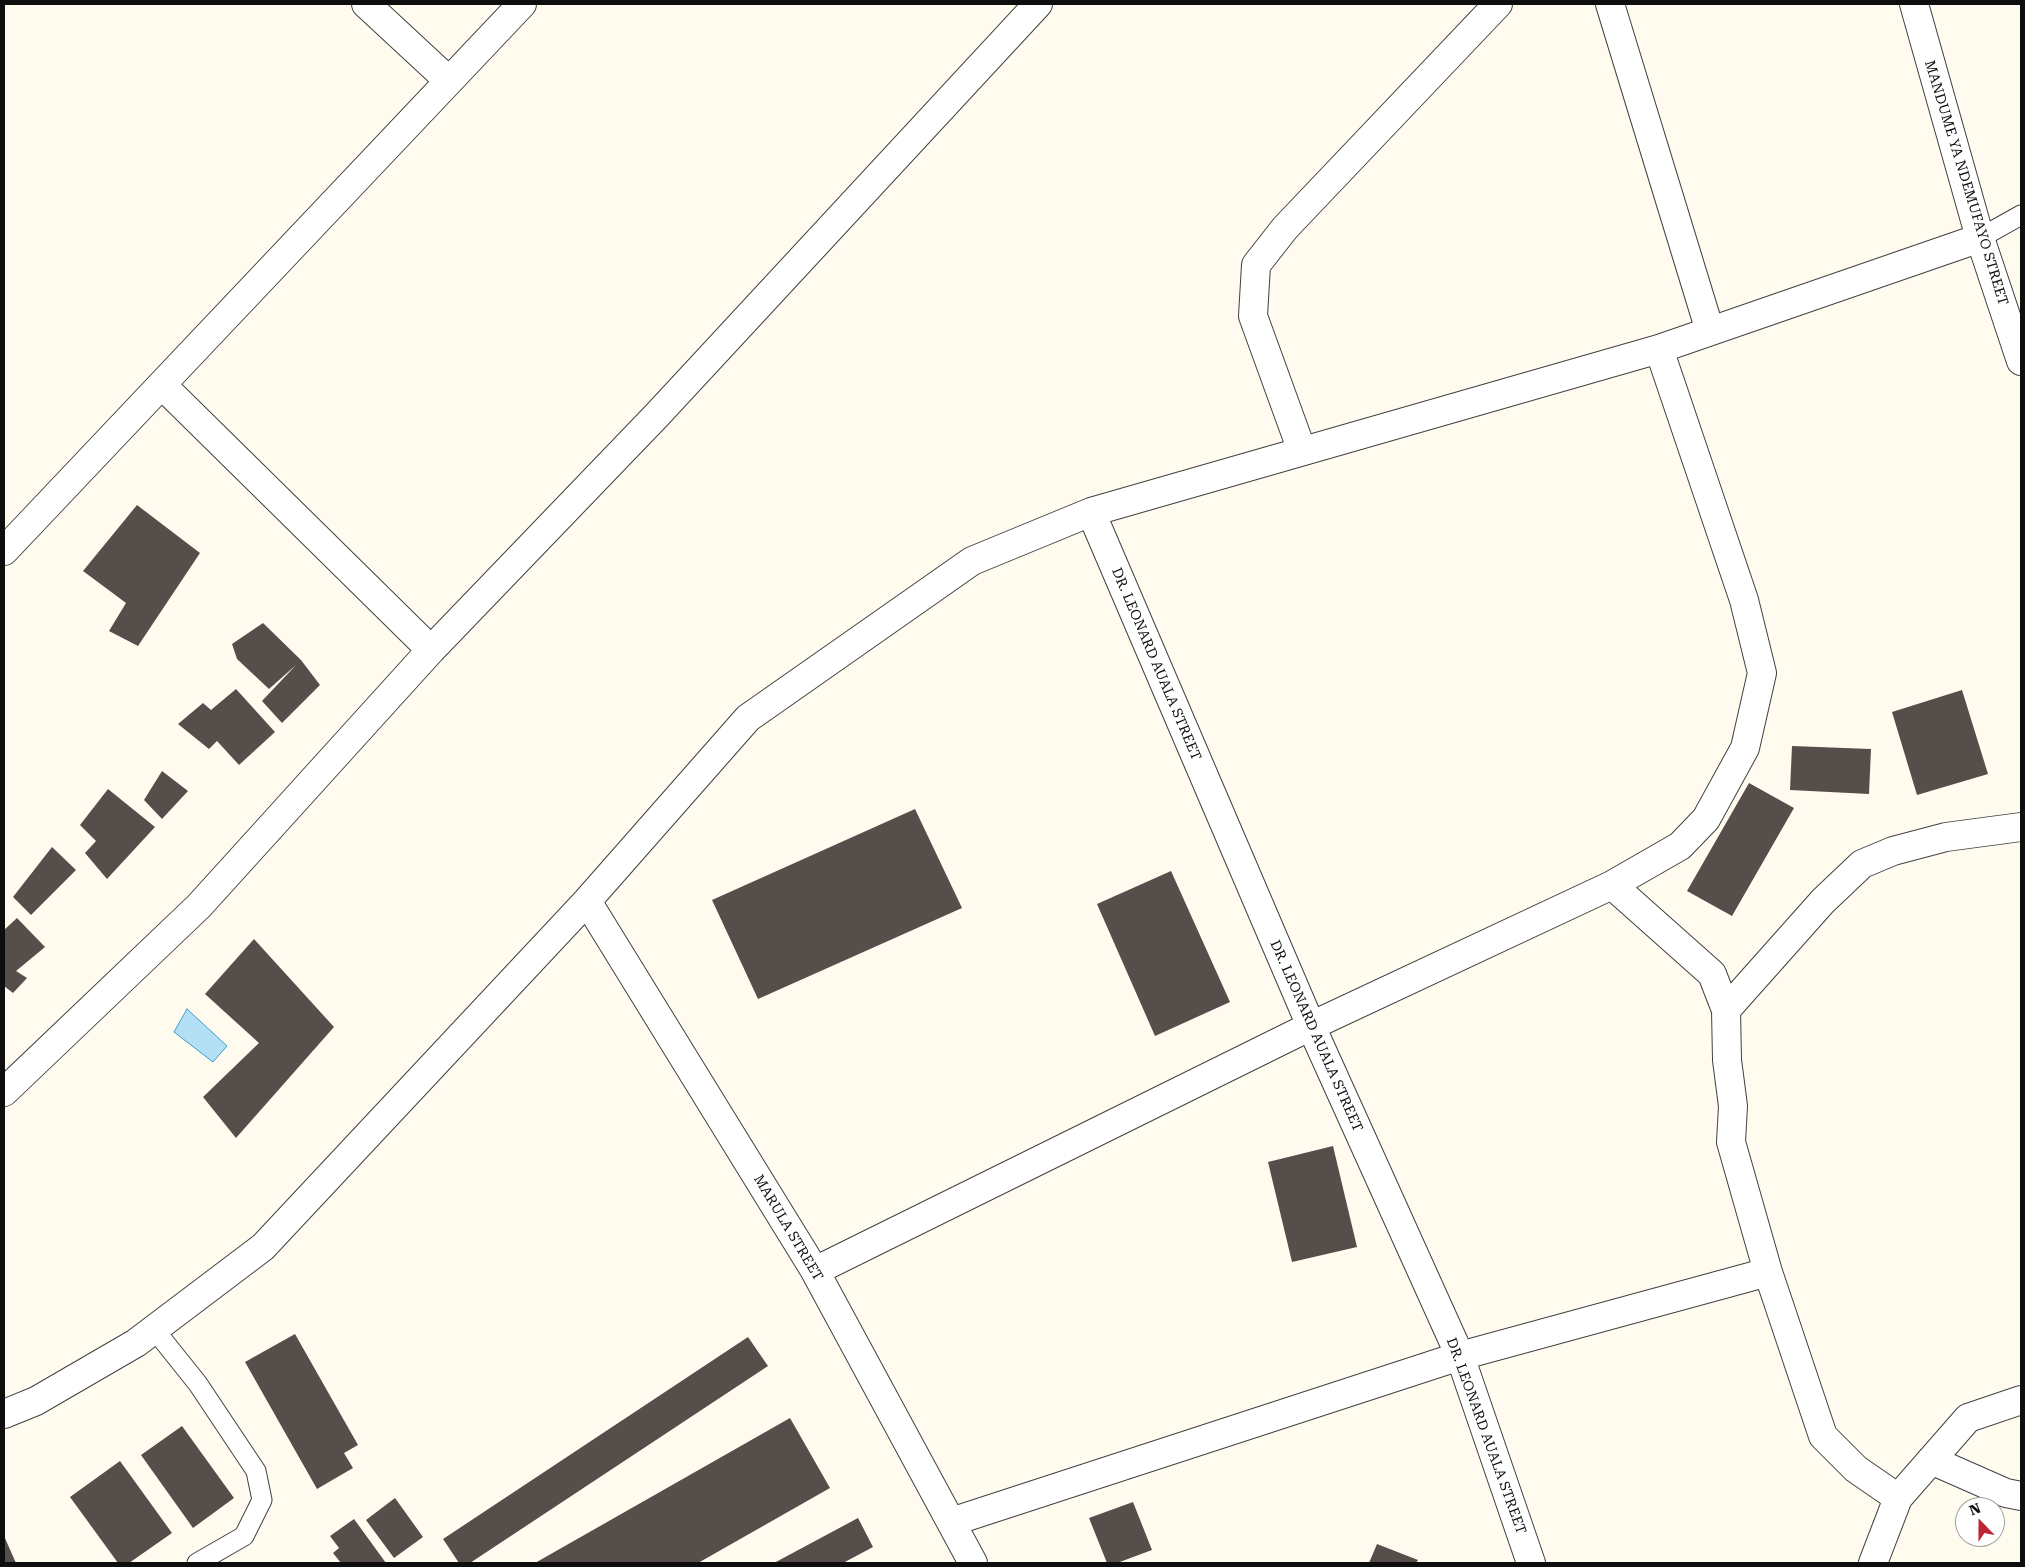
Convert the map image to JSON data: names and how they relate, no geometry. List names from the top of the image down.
{
  "streets": {
    "street": ["MANDUME YA NDEMUFAYO STREET", "DR. LEONARD AUALA STREET", "MARULA STREET"]
  },
  "north": "top"
}
